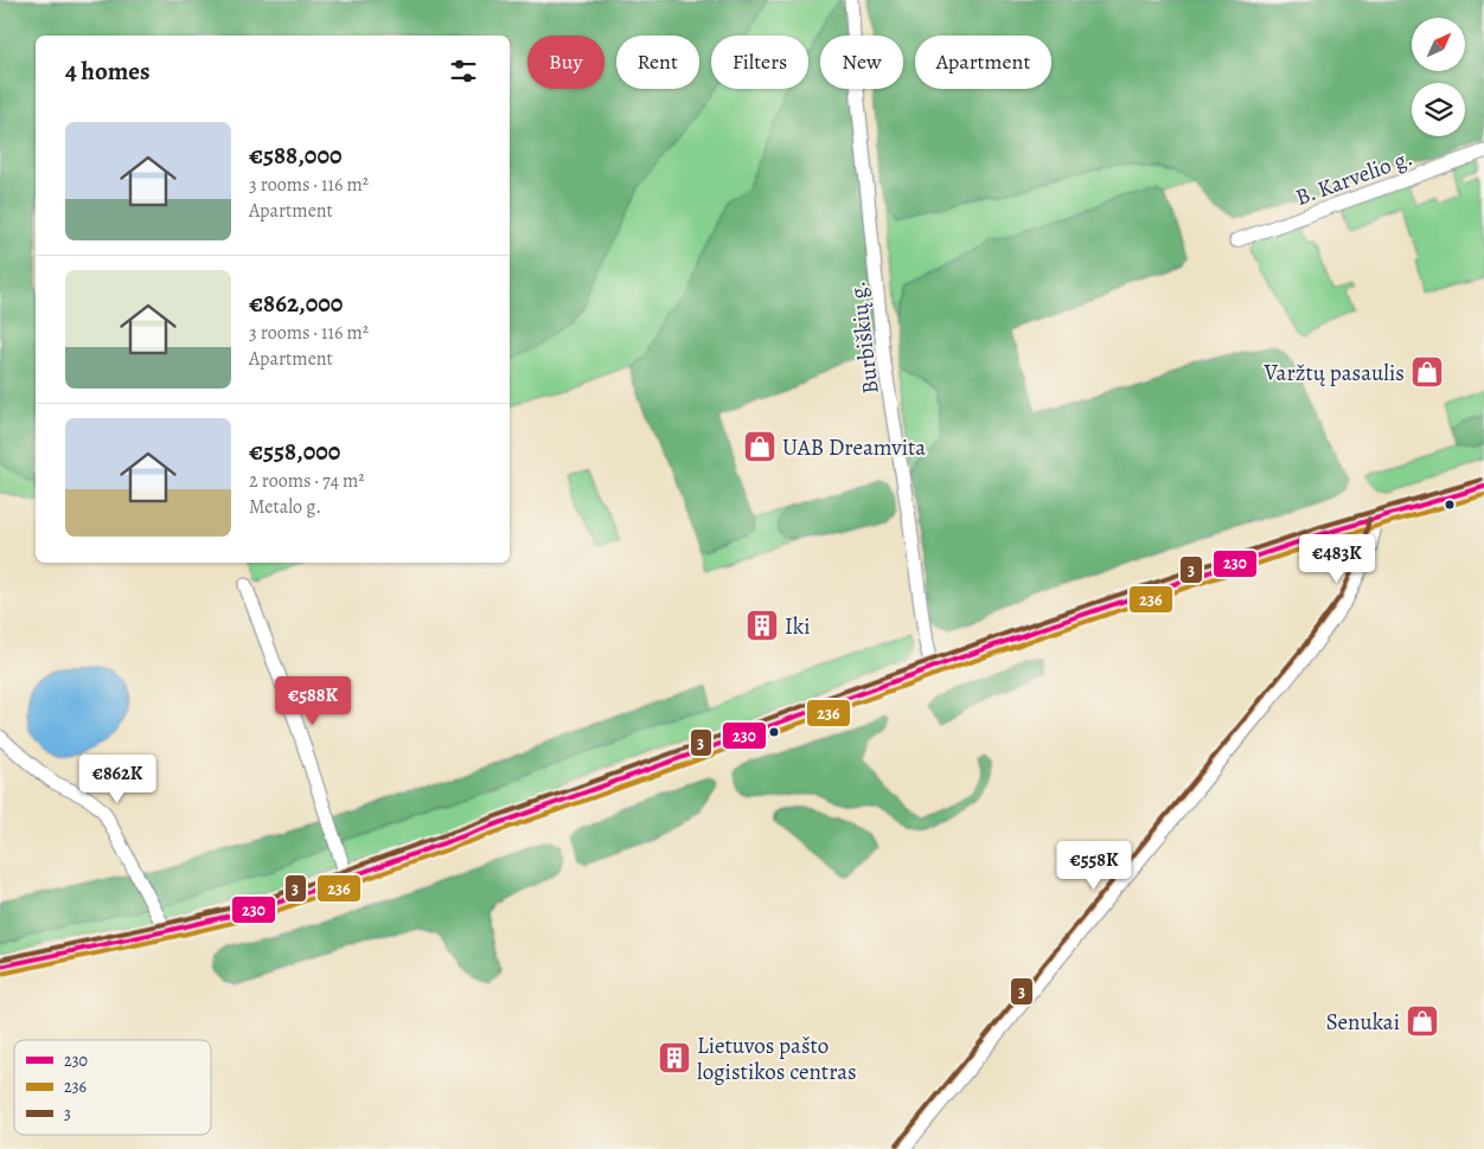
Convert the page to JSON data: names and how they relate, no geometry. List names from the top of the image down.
{
  "streets": {
    "street": ["B. Karvelio g.", "Burbiškių g."]
  },
  "places": {
    "shop": ["Varžtų pasaulis", "UAB Dreamvita", "Senukai"],
    "building": ["Iki", "Lietuvos pašto logistikos centras"]
  },
  "lines": ["transit line 3", "transit line 230", "transit line 236"],
  "legend": ["230", "236", "3"],
  "north": "top right",
  "page": {
    "chip": [
      "Buy",
      "Rent",
      "Filters",
      "New",
      "Apartment"
    ],
    "heading": "4 homes",
    "list": [
      {
        "name": "€588,000",
        "note": "3 rooms · 116 m² · Apartment"
      },
      {
        "name": "€862,000",
        "note": "3 rooms · 116 m² · Apartment"
      },
      {
        "name": "€558,000",
        "note": "2 rooms · 74 m² · Metalo g."
      }
    ],
    "price": [
      "€483K",
      "€588K",
      "€862K",
      "€558K"
    ]
  }
}
